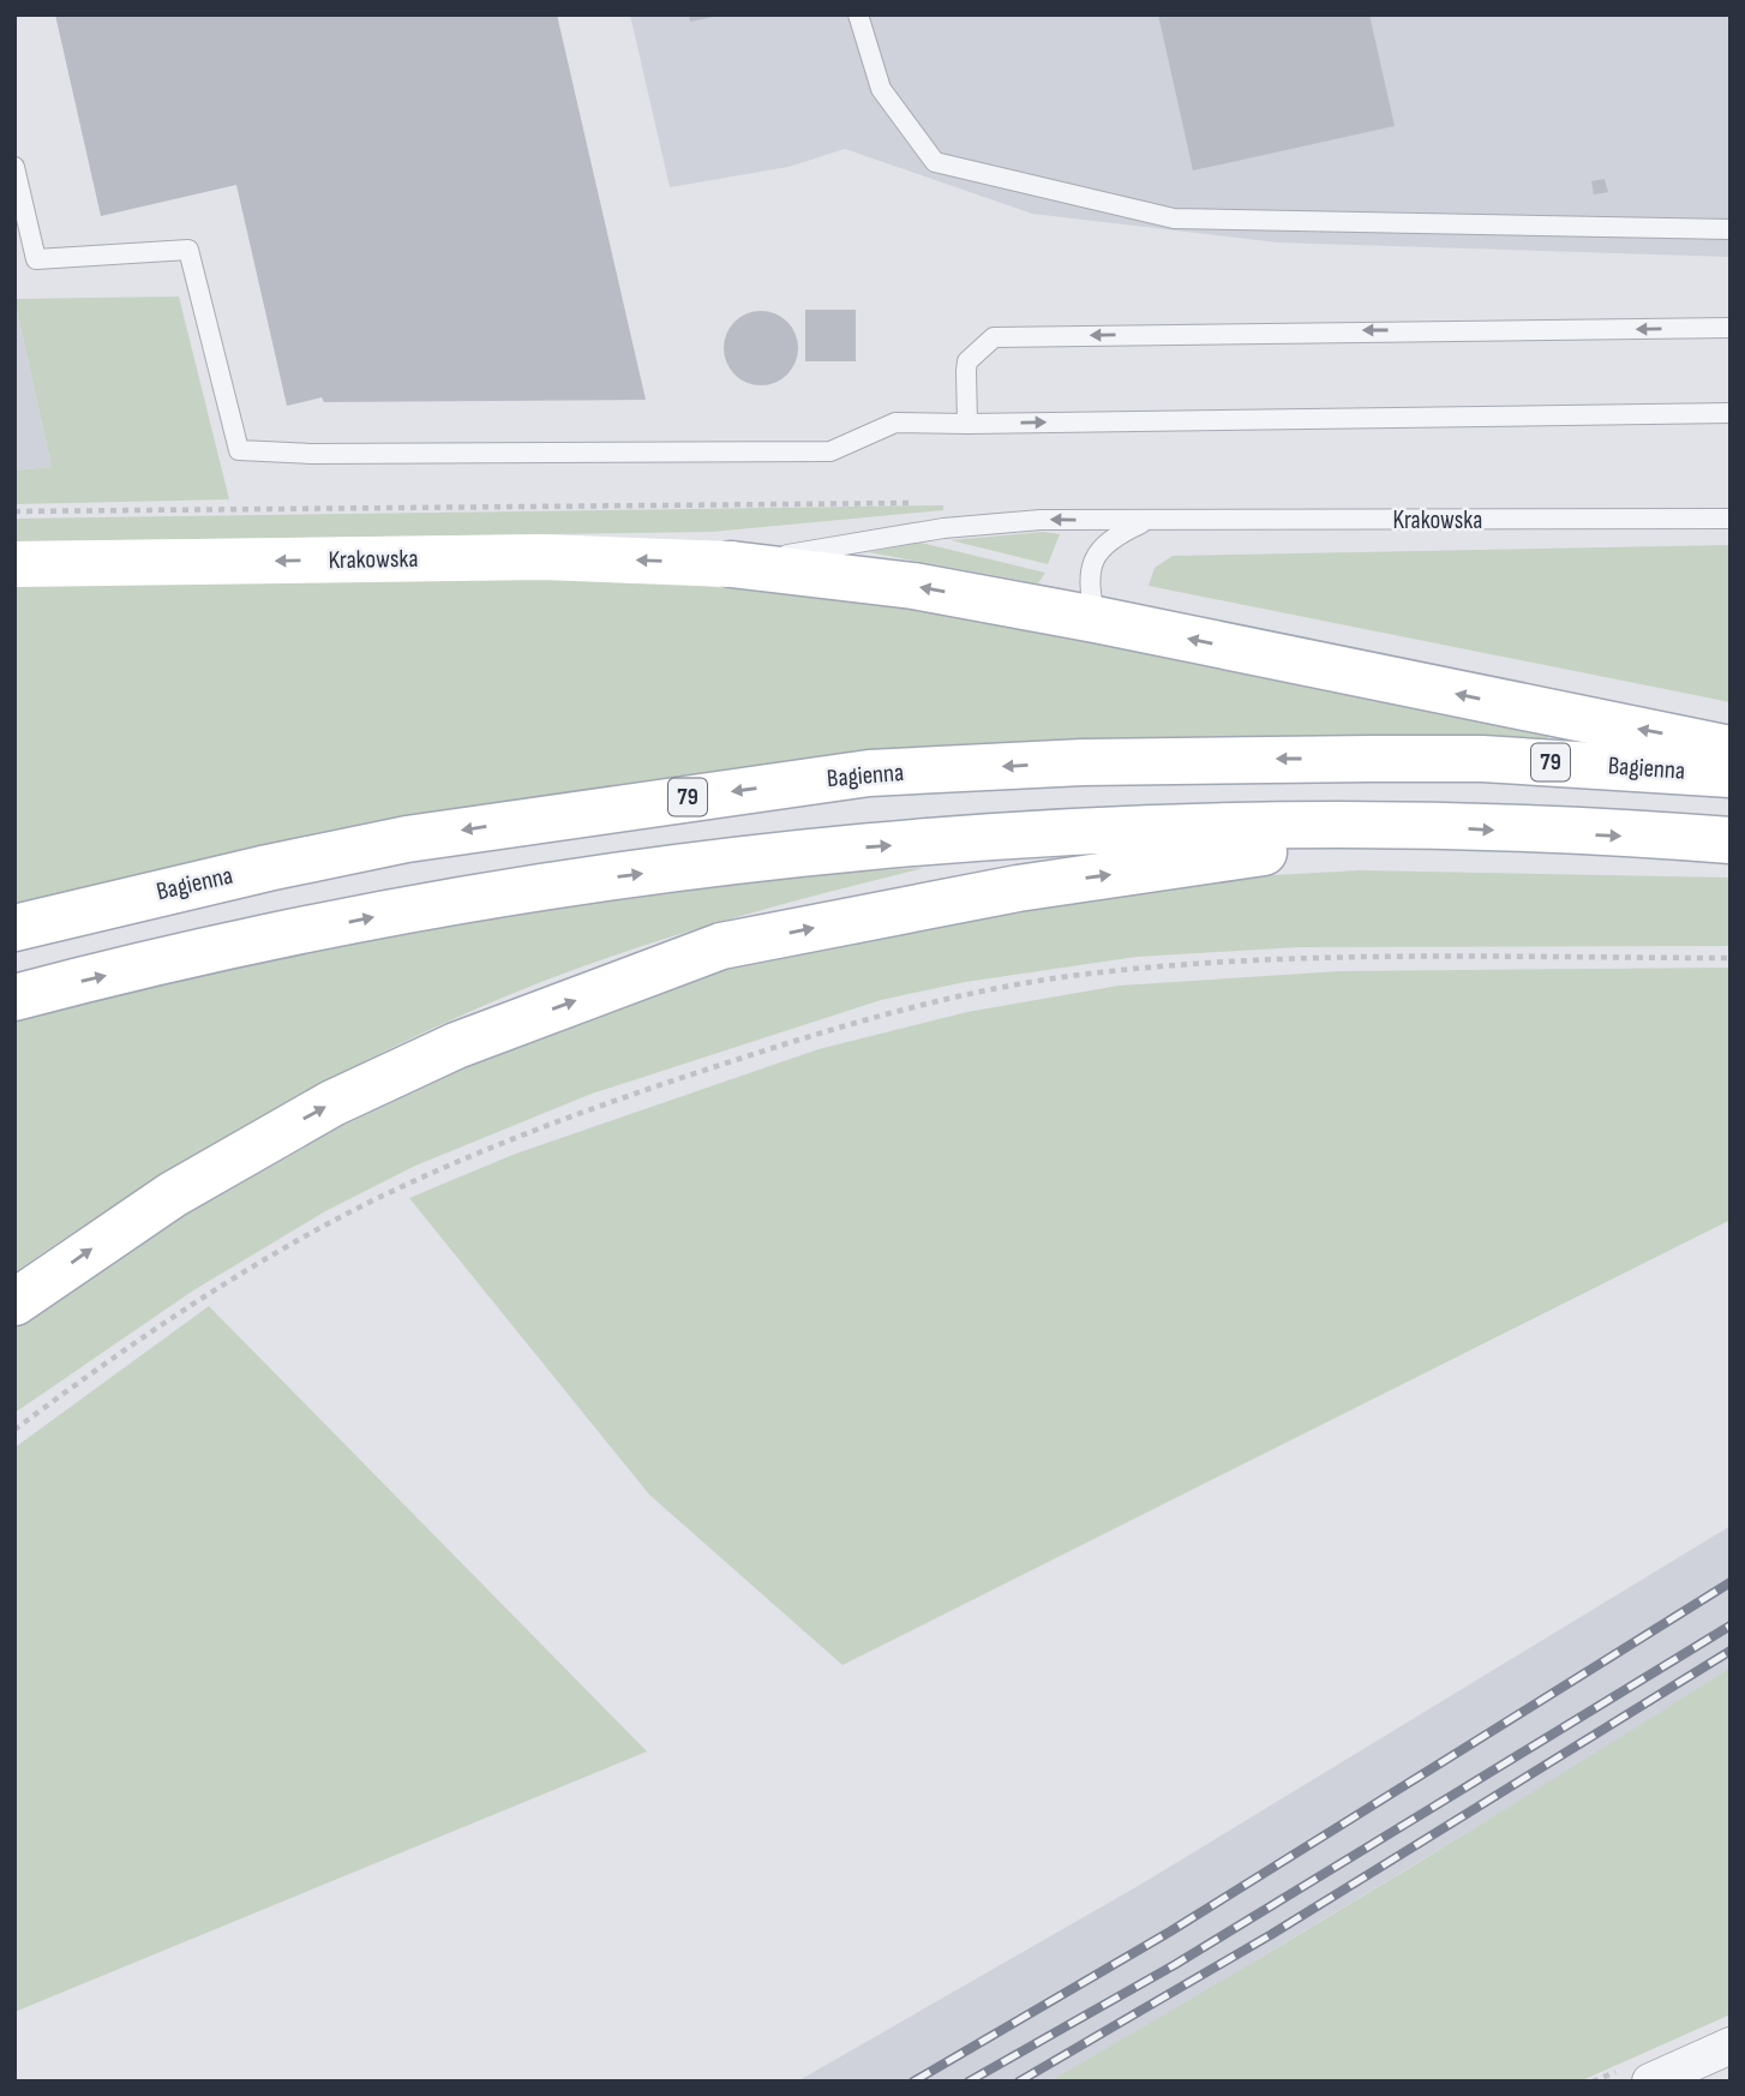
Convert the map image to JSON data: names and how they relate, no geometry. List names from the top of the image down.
{
  "streets": {
    "main road": ["Krakowska", "79", "Bagienna"]
  }
}
